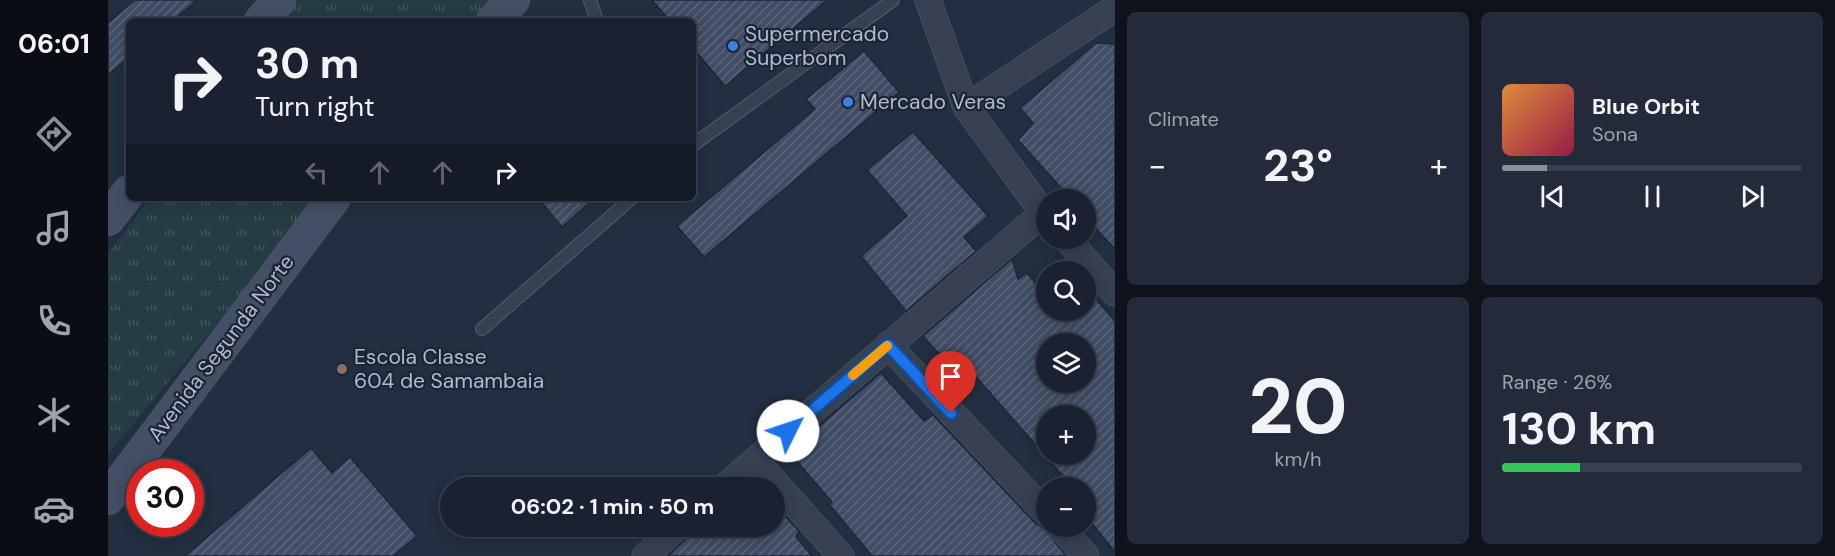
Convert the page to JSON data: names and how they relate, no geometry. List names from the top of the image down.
{
  "streets": {
    "main road": ["Avenida Segunda Norte"]
  },
  "places": ["Supermercado Superbom", "Mercado Veras", "Escola Classe 604 de Samambaia"],
  "page": {
    "tabs": "06:01",
    "tile": [
      "Climate",
      ["20", "km/h"],
      ["Range · 26%", "130 km"]
    ],
    "turn": ["30 m", "Turn right"],
    "song": ["Blue Orbit", "Sona"],
    "heat": ["−", "23°", "+"],
    "map_buttons": ["+", "−"],
    "limit": "30",
    "trip": "06:02 · 1 min · 50 m"
  }
}
